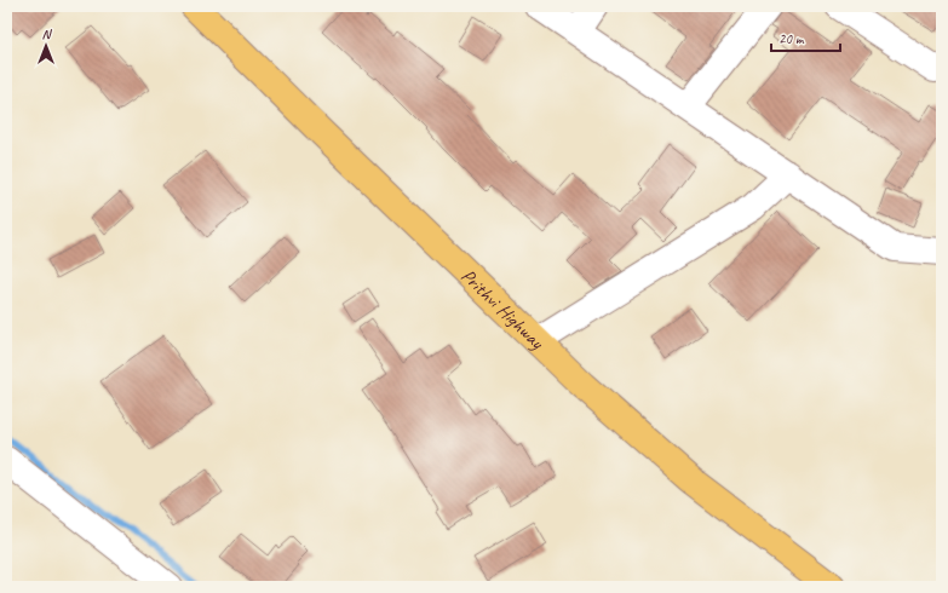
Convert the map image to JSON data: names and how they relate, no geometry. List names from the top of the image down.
{
  "streets": {
    "highway": ["Prithvi Highway"]
  },
  "scale_bar": "20 m",
  "north": "top"
}
